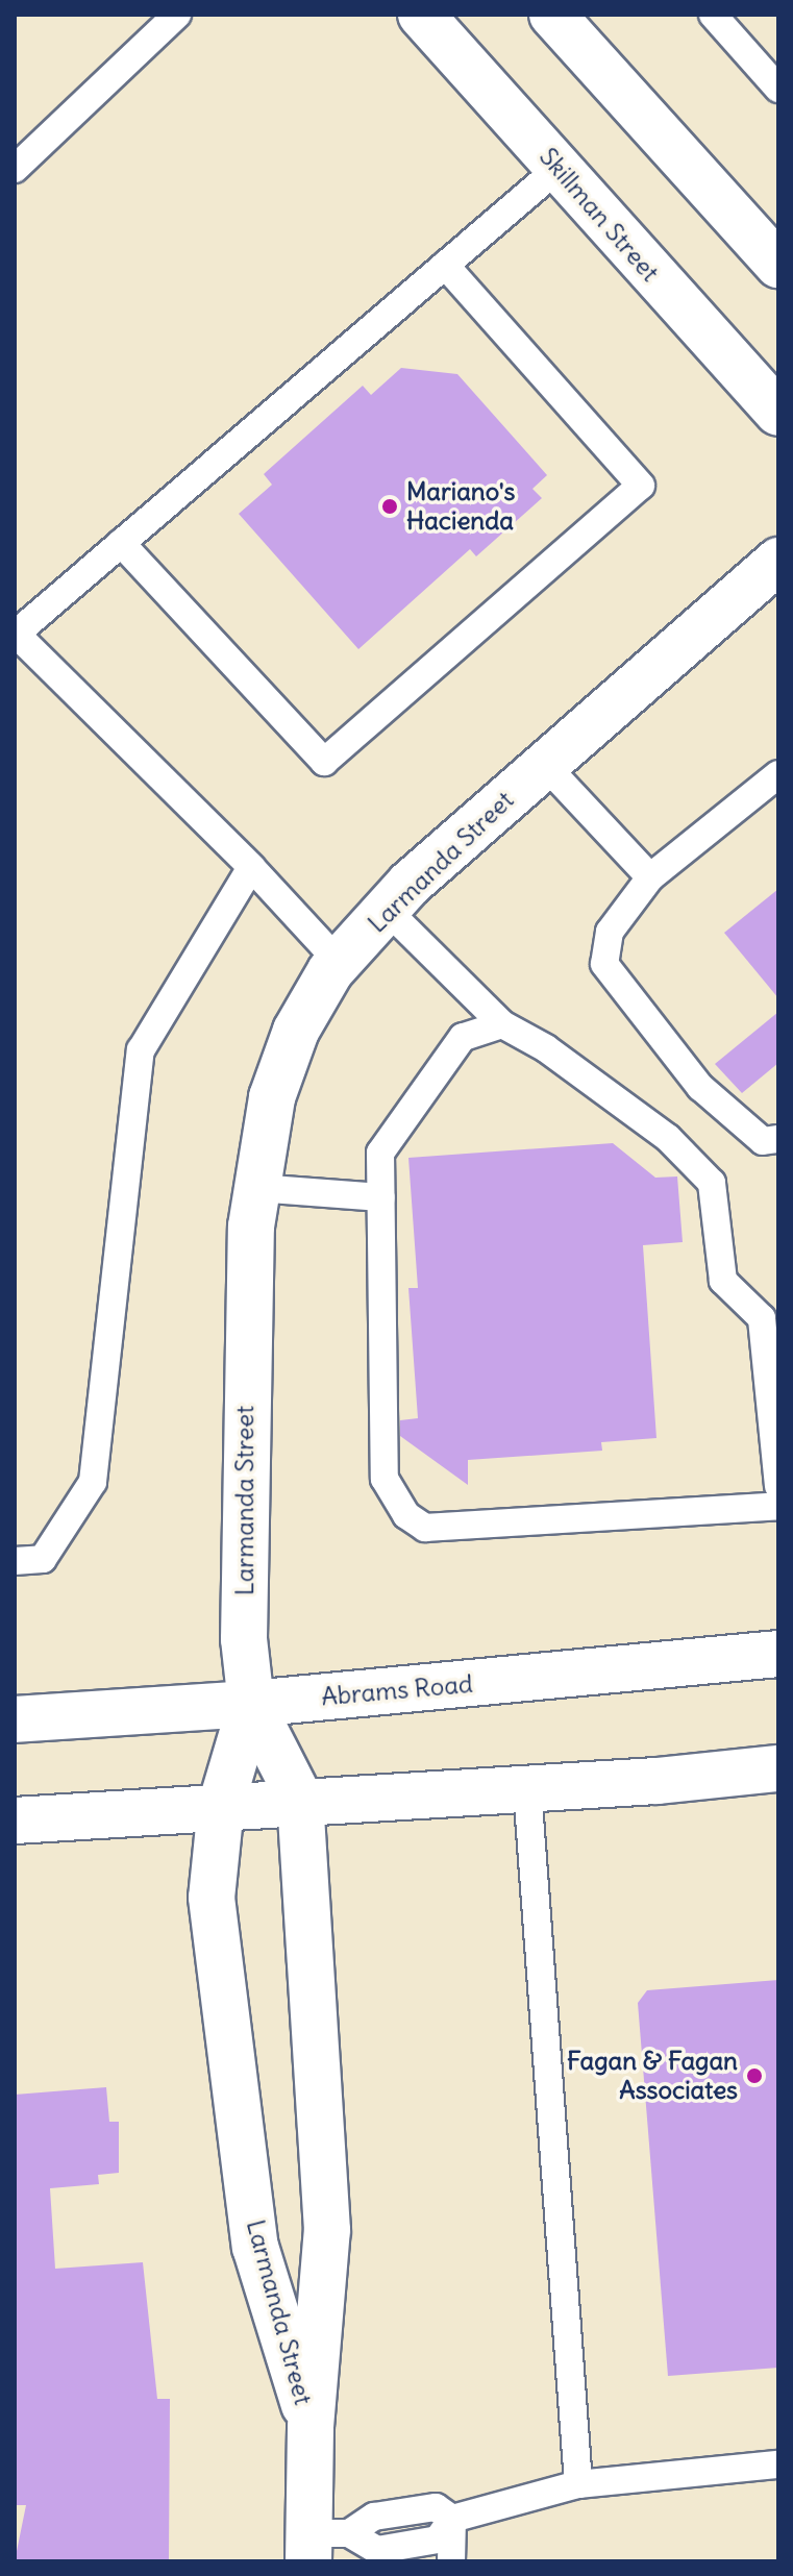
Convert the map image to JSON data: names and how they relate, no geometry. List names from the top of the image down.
{
  "streets": {
    "street": ["Skillman Street", "Larmanda Street", "Abrams Road"]
  },
  "crossings": [
    ["Larmanda Street", "Abrams Road"]
  ],
  "places": ["Mariano's Hacienda", "Fagan & Fagan Associates"]
}
